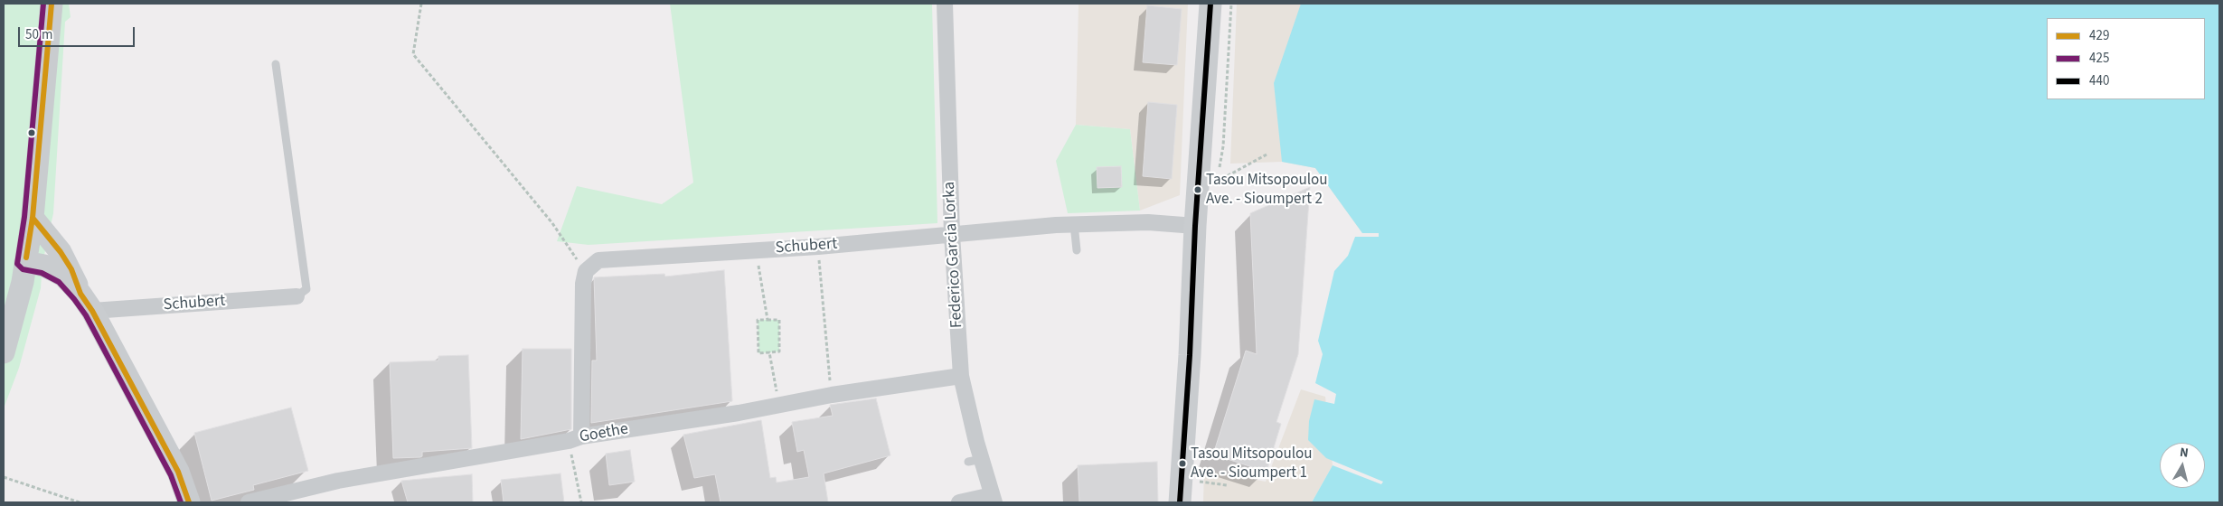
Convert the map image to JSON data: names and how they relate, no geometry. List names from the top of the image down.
{
  "streets": {
    "street": ["Schubert", "Federico Garcia Lorka", "Goethe"]
  },
  "crossings": [
    ["Schubert", "Federico Garcia Lorka"],
    ["Federico Garcia Lorka", "Goethe"]
  ],
  "places": ["Tasou Mitsopoulou Ave. - Sioumpert 2", "Tasou Mitsopoulou Ave. - Sioumpert 1"],
  "lines": ["transit line 429", "transit line 425", "transit line 440"],
  "legend": ["429", "425", "440"],
  "scale_bar": "50 m",
  "north": "top"
}
